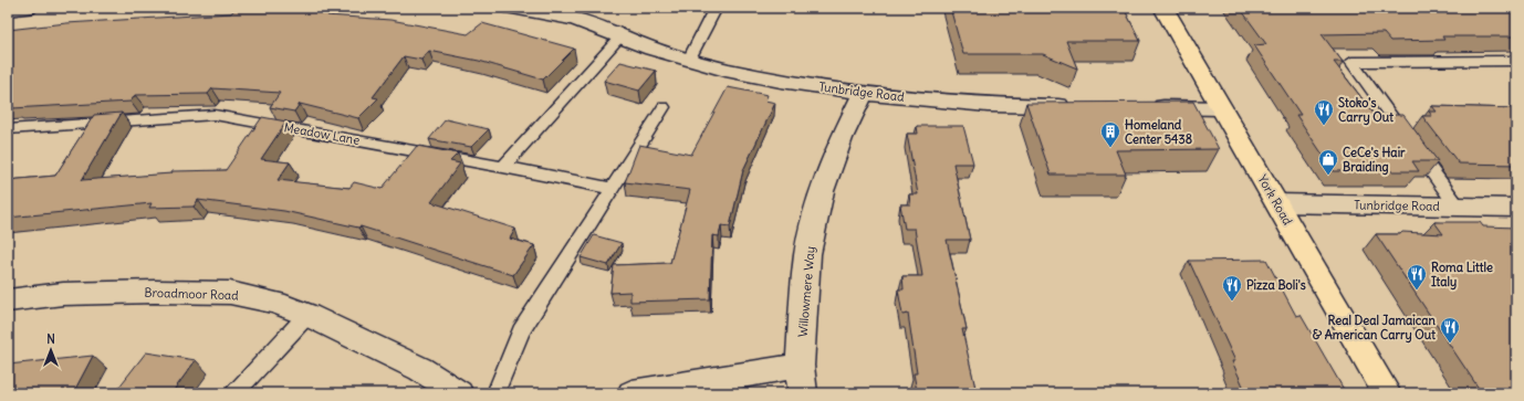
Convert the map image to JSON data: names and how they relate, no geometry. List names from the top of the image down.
{
  "streets": {
    "main road": ["York Road"],
    "street": ["Tunbridge Road", "Willowmere Way", "Broadmoor Road"],
    "lane": ["Meadow Lane"]
  },
  "crossings": [
    ["Tunbridge Road", "York Road"],
    ["Tunbridge Road", "Willowmere Way"]
  ],
  "places": {
    "restaurant": [
      "Stoko's Carry Out",
      "Roma Little Italy",
      "Pizza Boli's",
      "Real Deal Jamaican & American Carry Out"
    ],
    "building": ["Homeland Center 5438"],
    "shop": ["CeCe's Hair Braiding"]
  },
  "north": "top"
}
